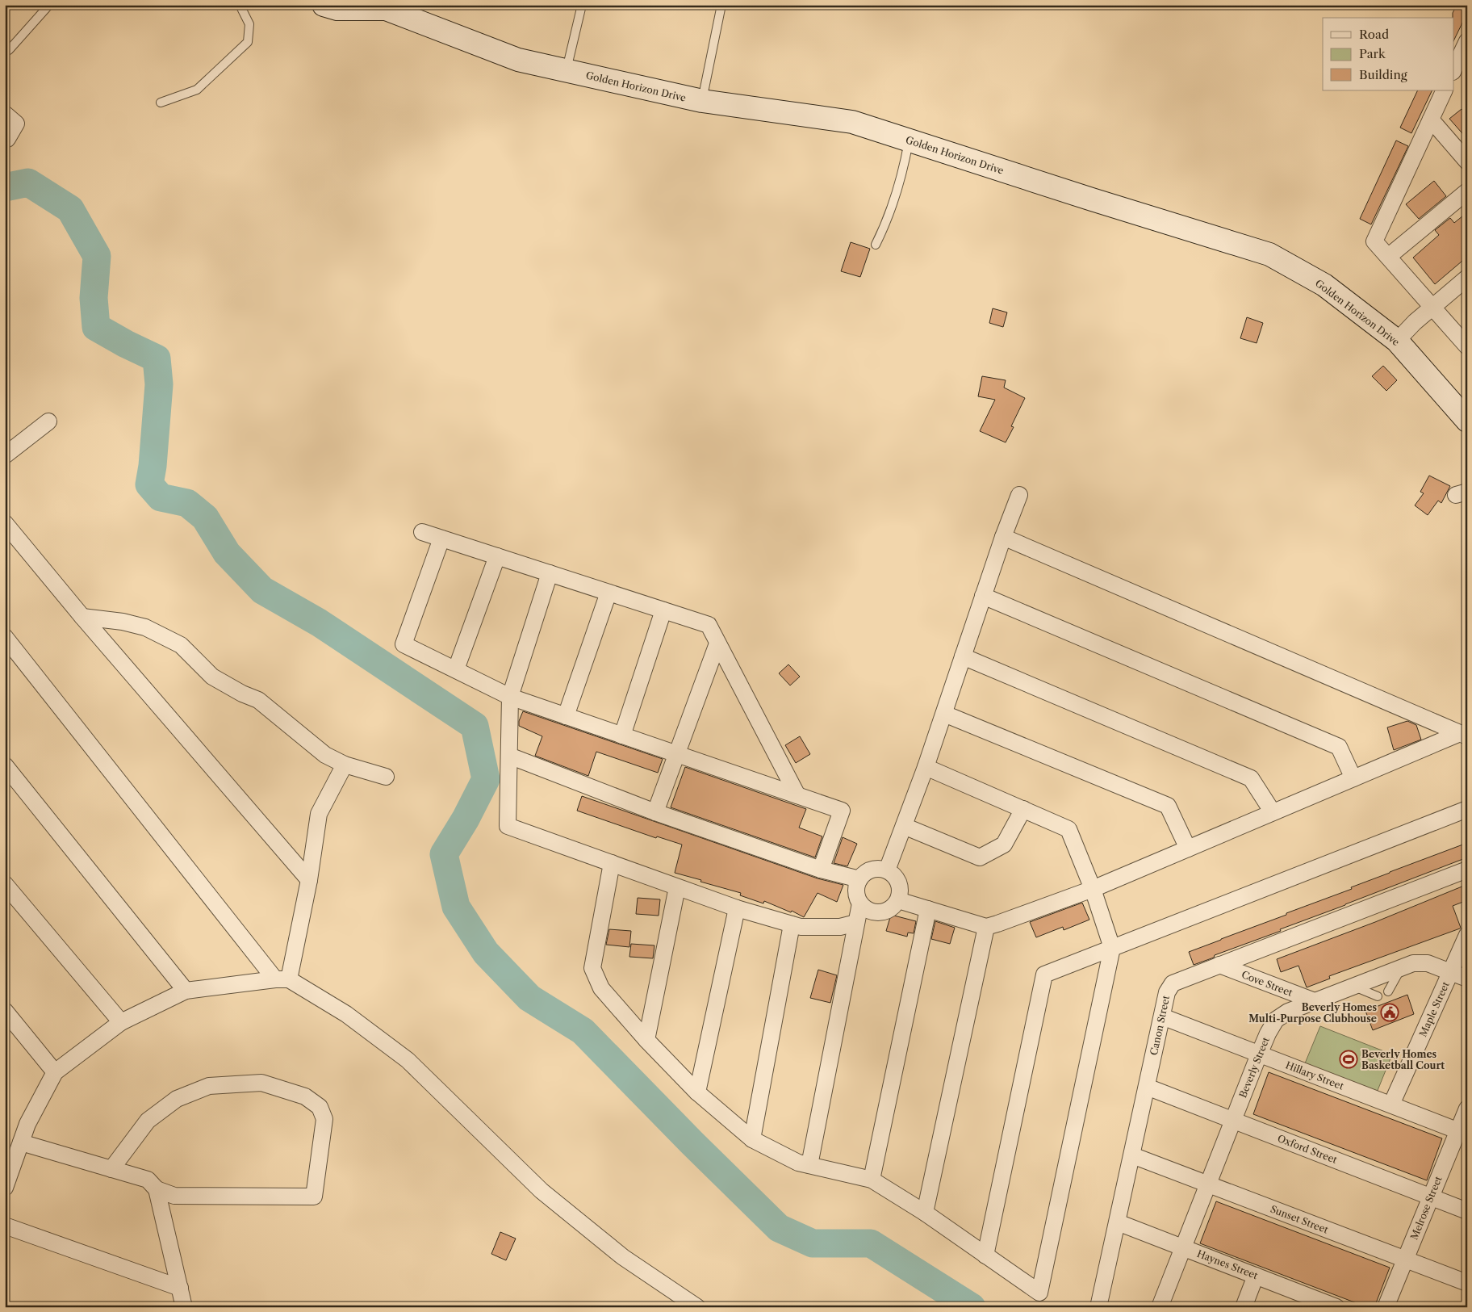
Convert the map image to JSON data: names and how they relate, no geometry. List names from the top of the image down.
{
  "streets": {
    "street": [
      "Golden Horizon Drive",
      "Cove Street",
      "Maple Street",
      "Canon Street",
      "Beverly Street",
      "Hillary Street",
      "Oxford Street",
      "Melrose Street",
      "Sunset Street",
      "Haynes Street"
    ]
  },
  "crossings": [
    ["Cove Street", "Canon Street"],
    ["Cove Street", "Beverly Street"],
    ["Maple Street", "Beverly Street"],
    ["Maple Street", "Hillary Street"],
    ["Canon Street", "Hillary Street"],
    ["Canon Street", "Oxford Street"],
    ["Canon Street", "Sunset Street"],
    ["Canon Street", "Haynes Street"],
    ["Beverly Street", "Hillary Street"],
    ["Beverly Street", "Oxford Street"],
    ["Beverly Street", "Sunset Street"],
    ["Beverly Street", "Haynes Street"],
    ["Hillary Street", "Melrose Street"],
    ["Oxford Street", "Melrose Street"],
    ["Melrose Street", "Sunset Street"]
  ],
  "places": {
    "public building": ["Beverly Homes Multi-Purpose Clubhouse"],
    "sports": ["Beverly Homes Basketball Court"]
  },
  "legend": ["Road", "Park", "Building"]
}
